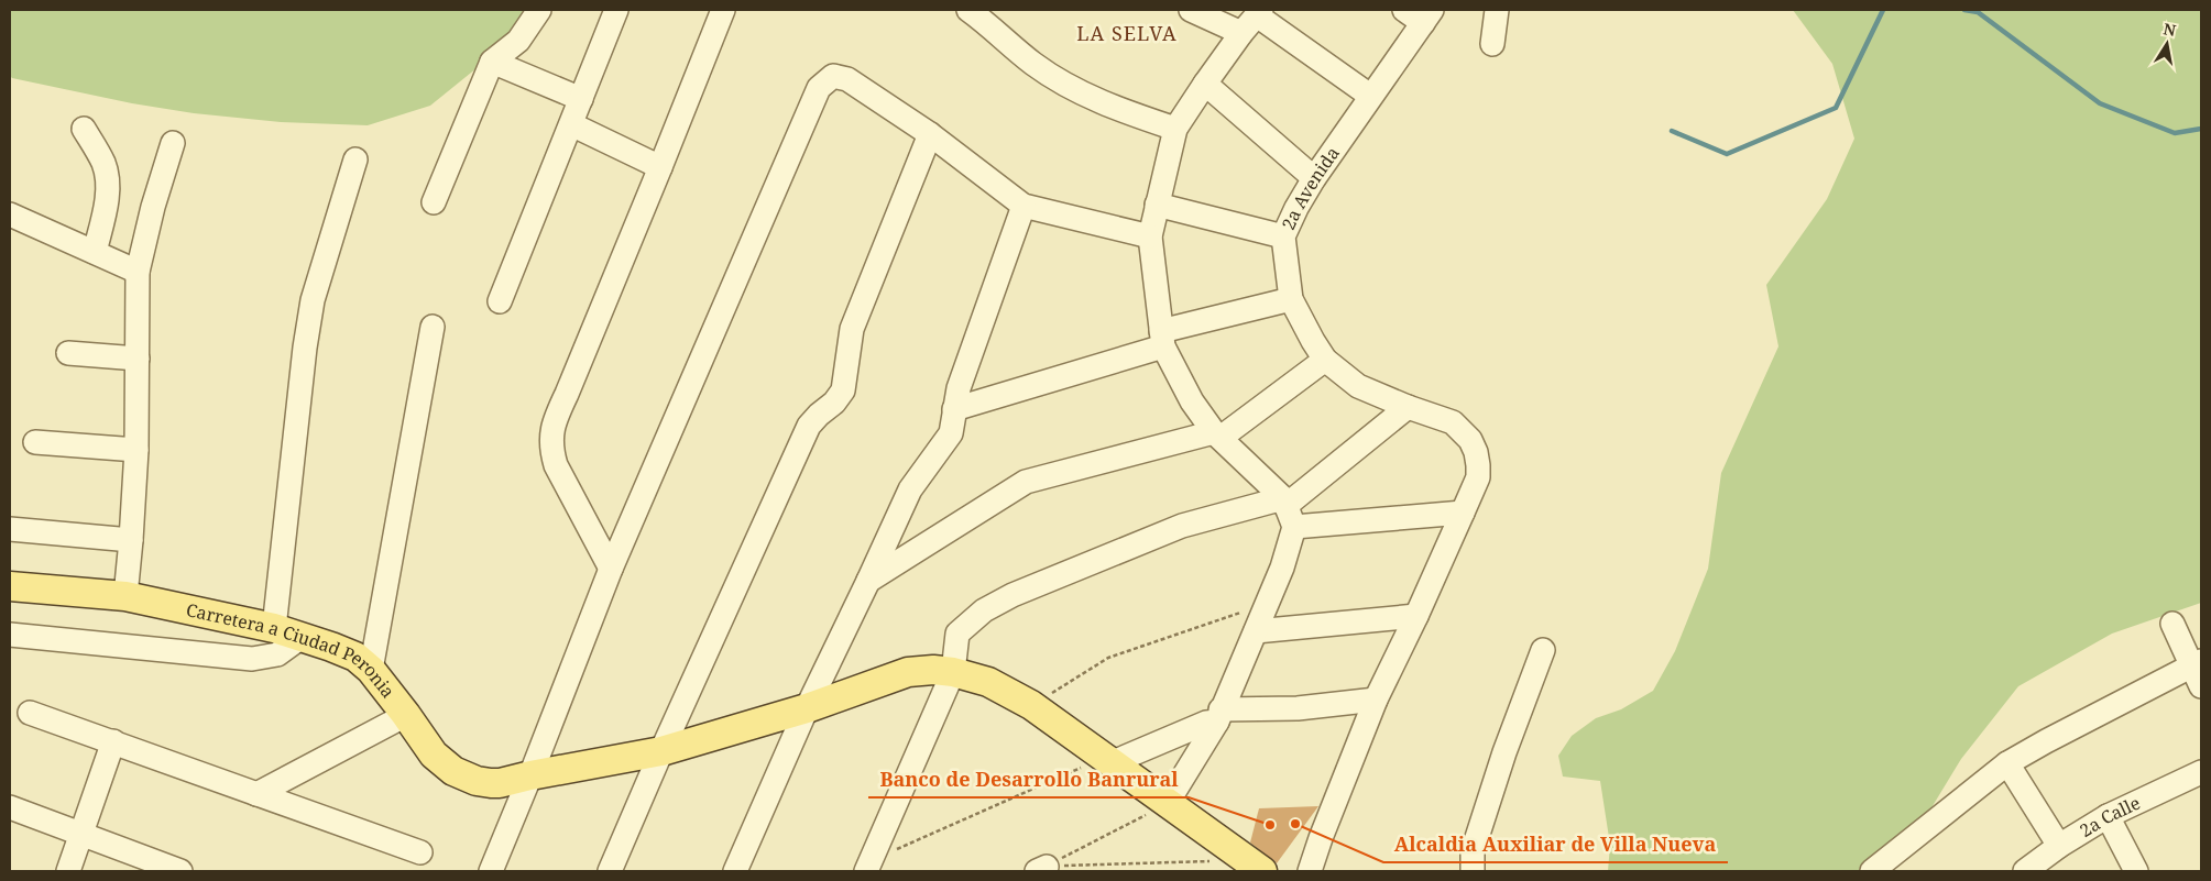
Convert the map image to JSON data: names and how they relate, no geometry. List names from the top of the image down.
{
  "streets": {
    "main road": ["Carretera a Ciudad Peronia"],
    "street": ["2a Avenida", "2a Calle"]
  },
  "districts": ["LA SELVA"],
  "places": ["Alcaldia Auxiliar de Villa Nueva", "Banco de Desarrollo Banrural"],
  "north": "top"
}
